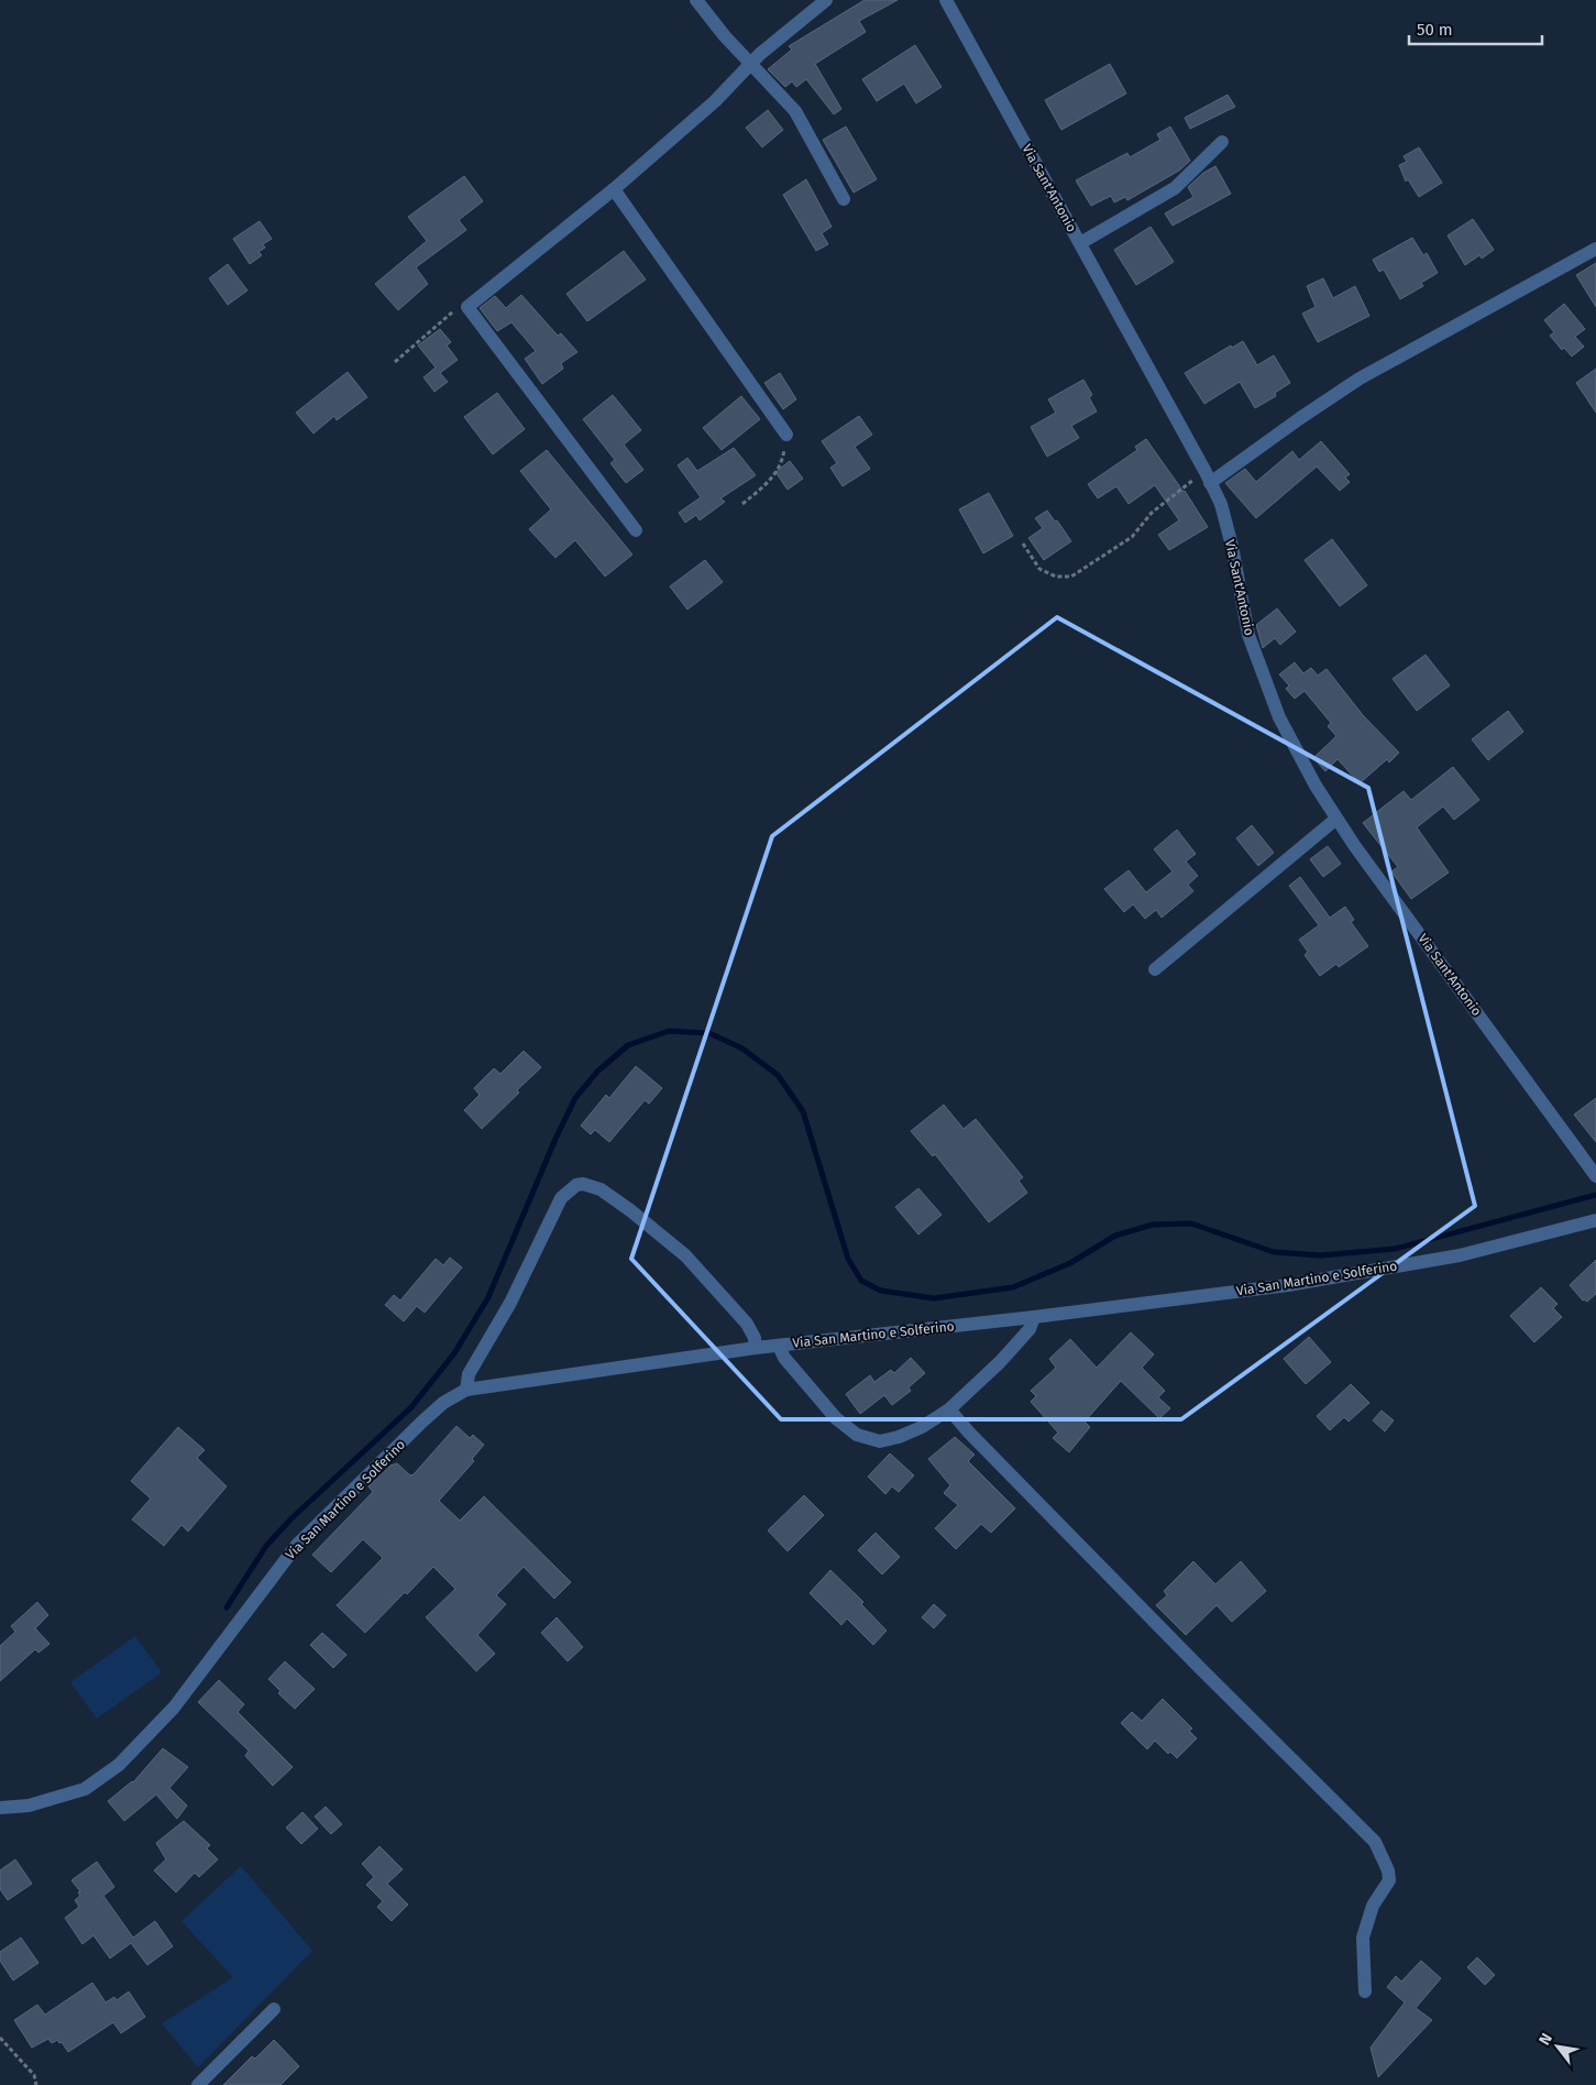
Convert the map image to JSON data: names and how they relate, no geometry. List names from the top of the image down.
{
  "streets": {
    "street": ["Via Sant'Antonio", "Via San Martino e Solferino"]
  },
  "scale_bar": "50 m",
  "north": "top left"
}
